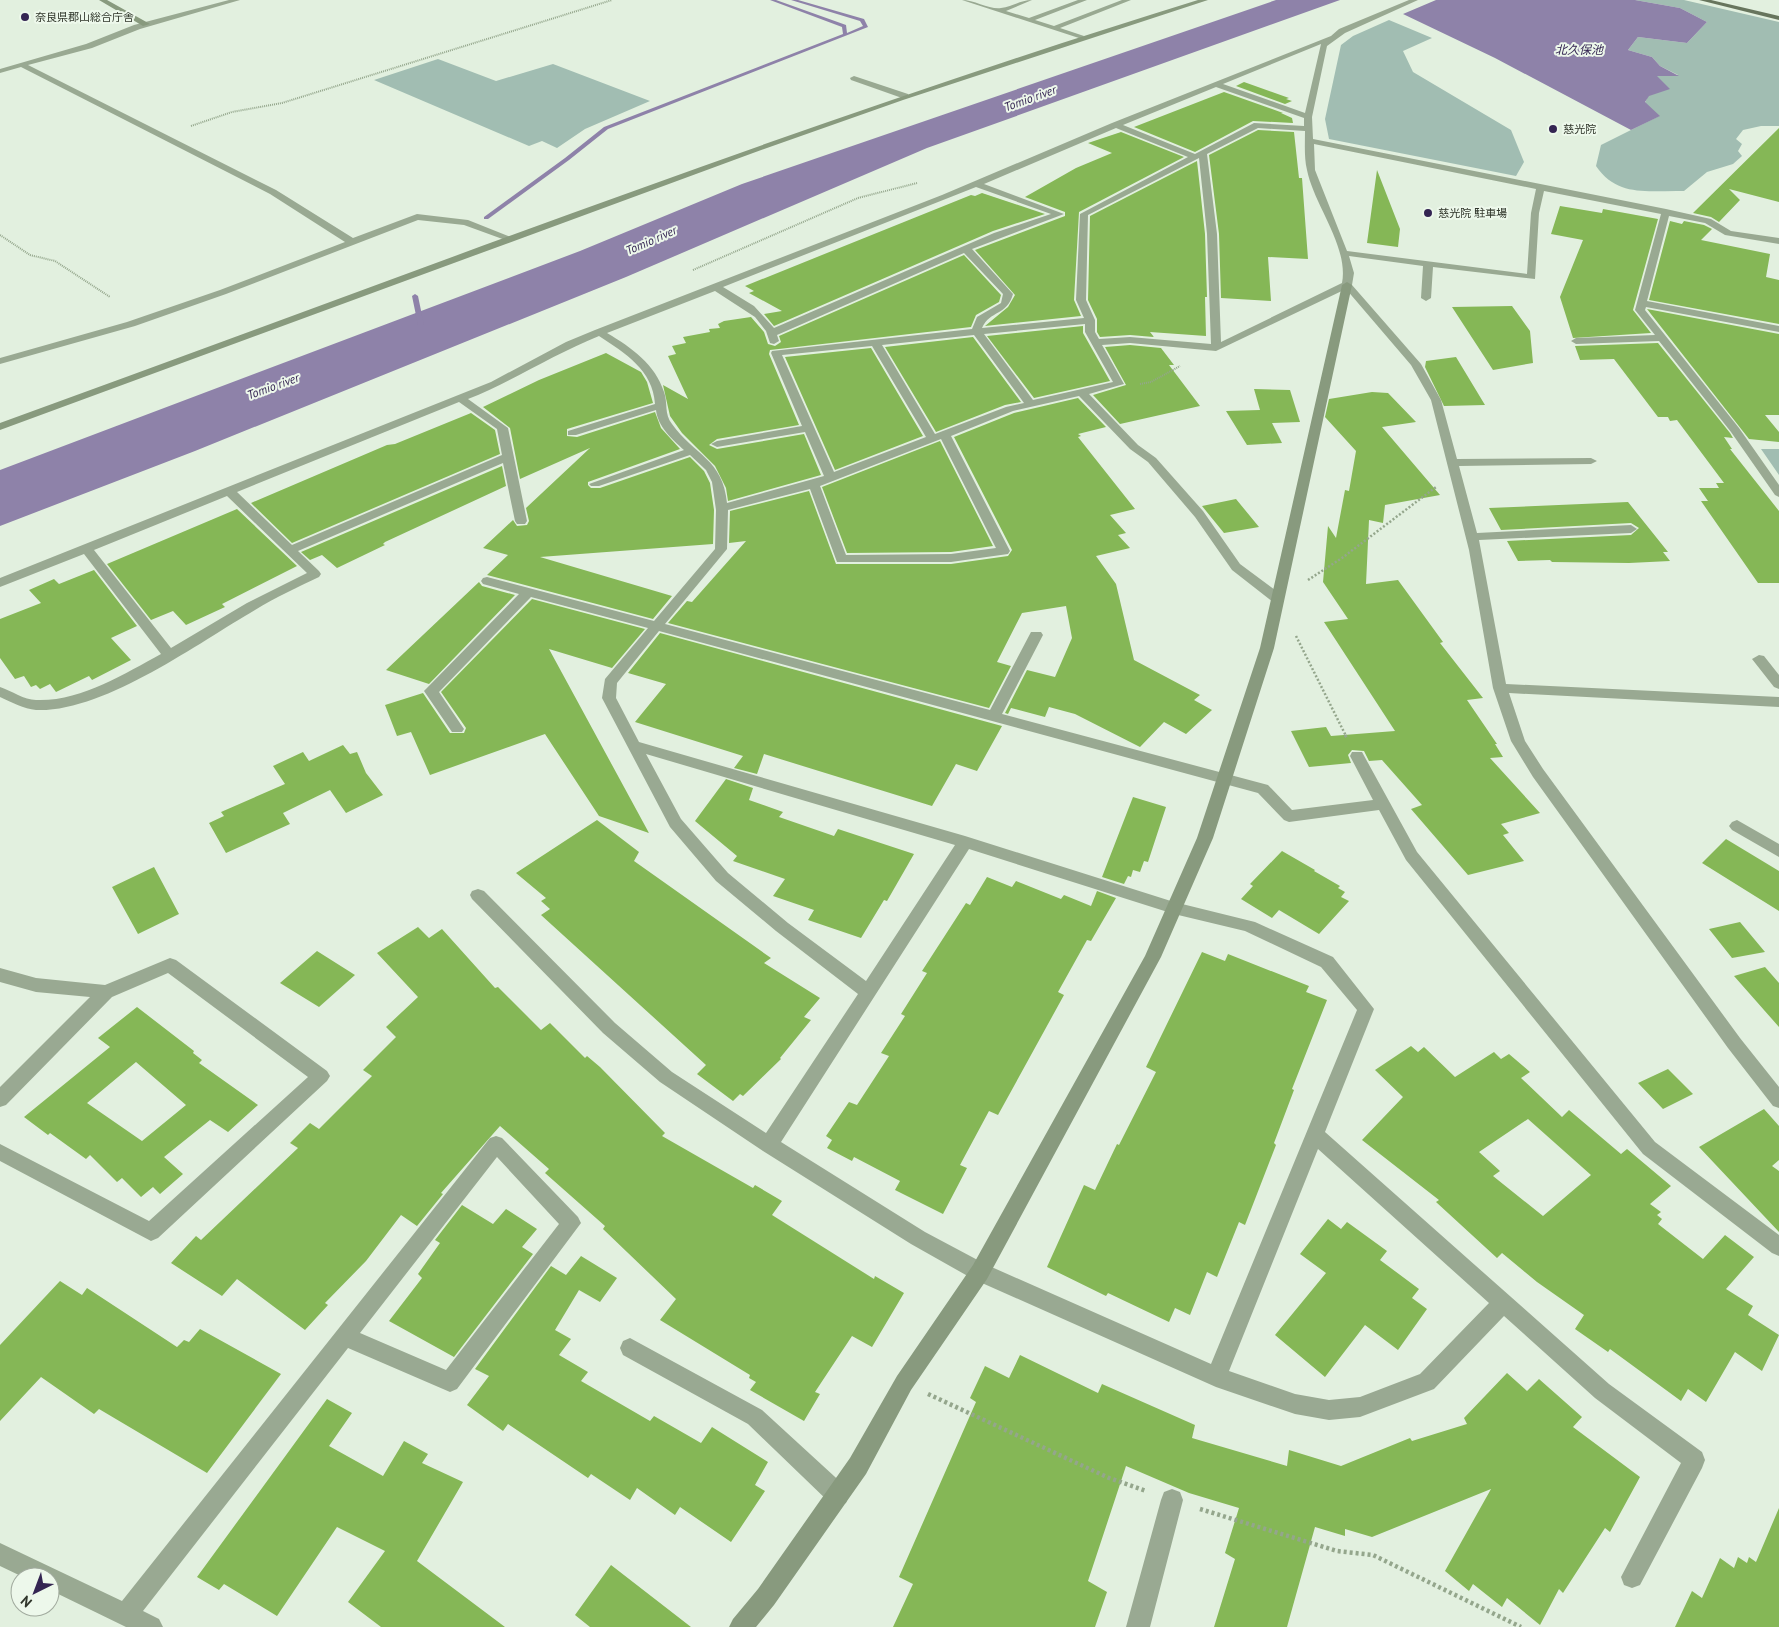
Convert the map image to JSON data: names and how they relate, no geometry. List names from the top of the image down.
{
  "water": ["北久保池", "Tomio river"],
  "places": ["奈良県郡山総合庁舎", "慈光院", "慈光院 駐車場"],
  "north": "bottom left"
}
